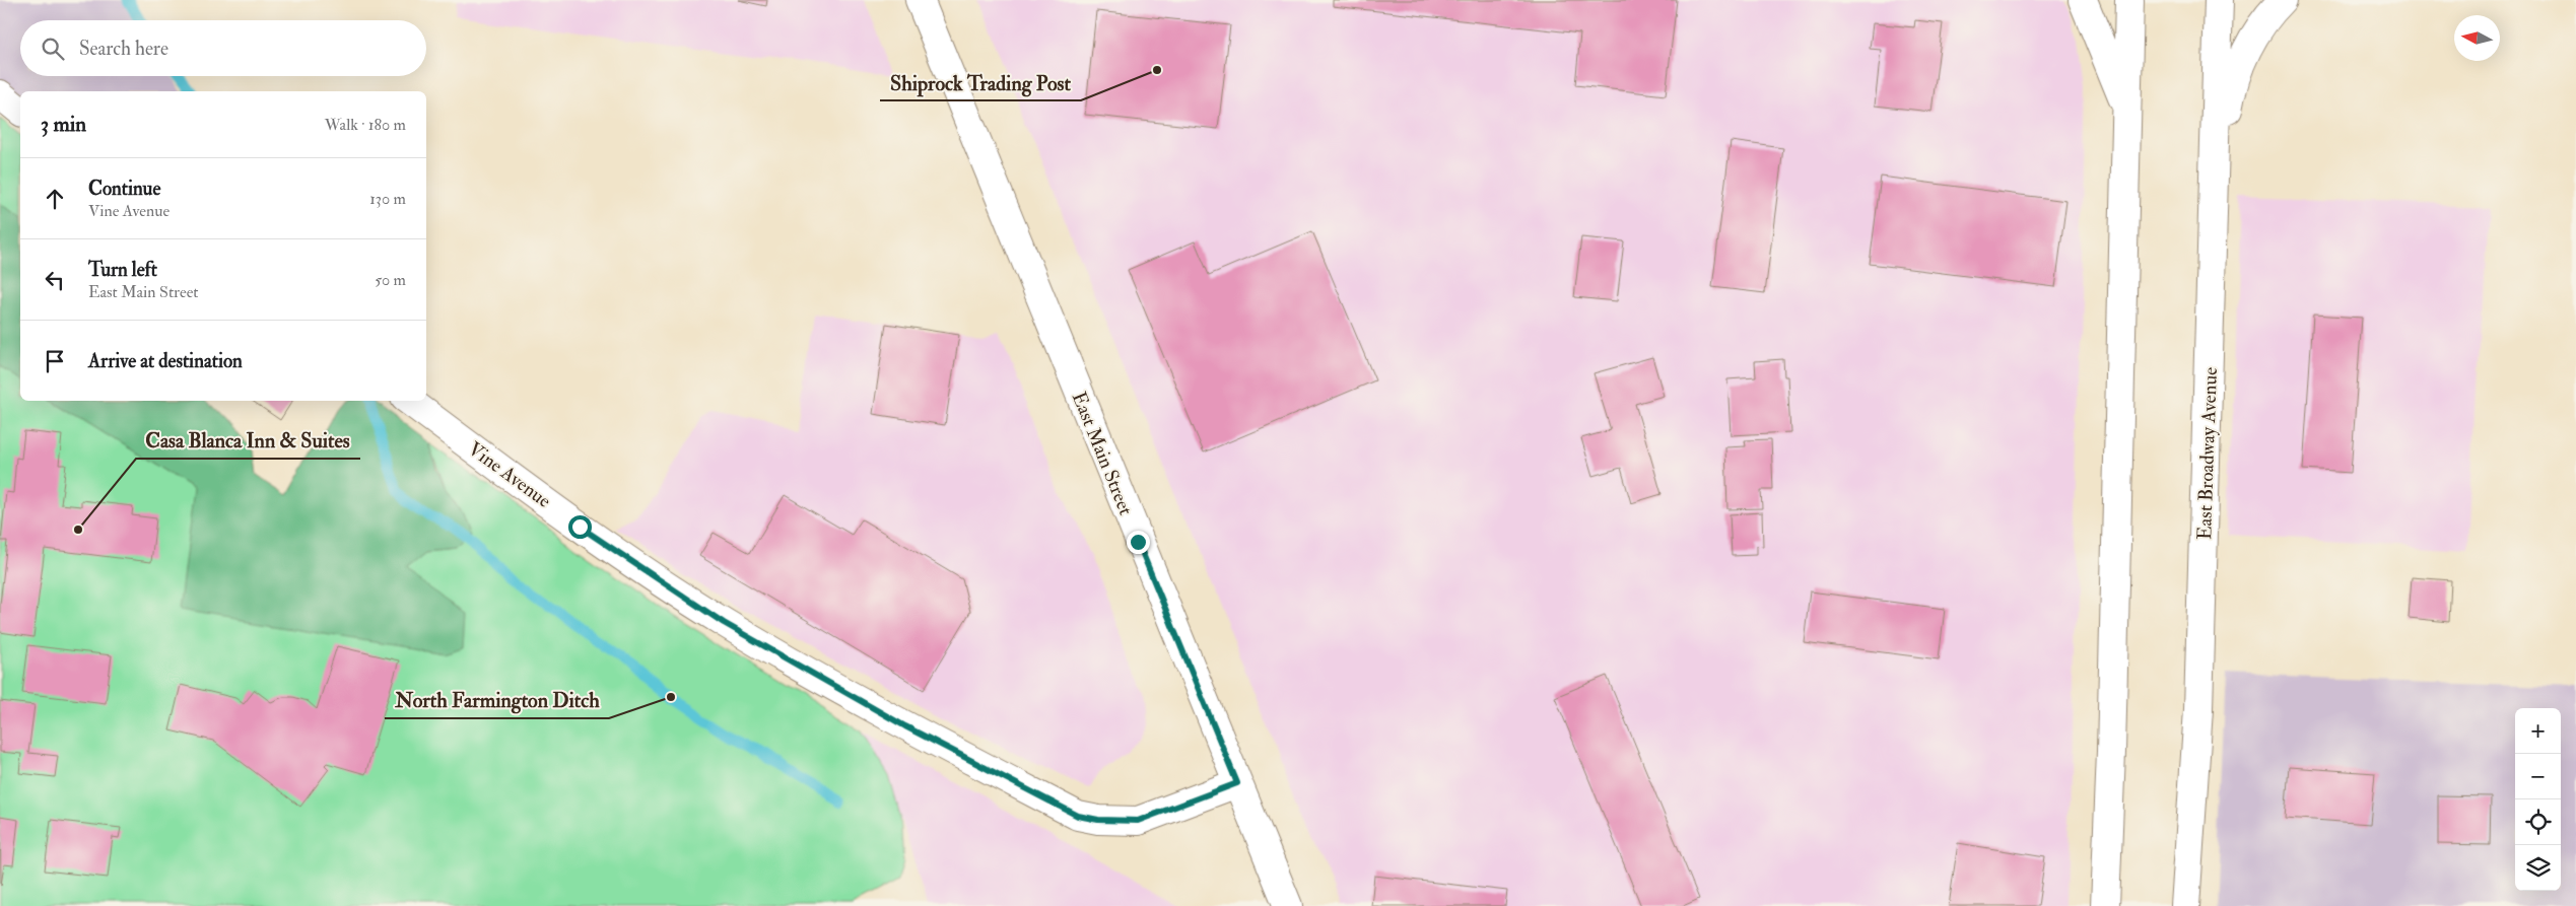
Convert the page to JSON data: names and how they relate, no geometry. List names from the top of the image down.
{
  "streets": {
    "main road": ["East Main Street", "East Broadway Avenue", "Vine Avenue"]
  },
  "crossings": [
    ["East Main Street", "Vine Avenue"]
  ],
  "places": ["Shiprock Trading Post", "Casa Blanca Inn & Suites", "North Farmington Ditch"],
  "north": "left",
  "page": {
    "search": "Search here",
    "heading": ["3 min", "Walk · 180 m"],
    "list": [
      ["Continue", "Vine Avenue", "130 m"],
      ["Turn left", "East Main Street", "50 m"],
      "Arrive at destination"
    ],
    "map_buttons": ["+", "−"]
  }
}
